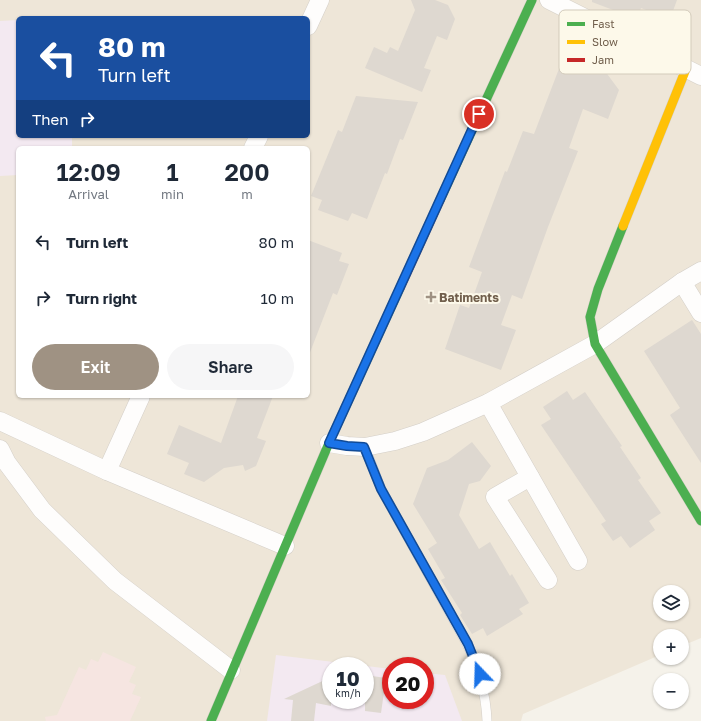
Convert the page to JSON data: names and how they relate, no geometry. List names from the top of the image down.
{
  "places": {
    "health": ["Batiments"]
  },
  "legend": ["Fast", "Slow", "Jam"],
  "page": {
    "turn": ["80 m", "Turn left"],
    "then": "Then",
    "eta": [
      "12:09",
      "Arrival",
      "1",
      "min",
      "200",
      "m"
    ],
    "list": [
      {
        "name": "Turn left",
        "value": "80 m"
      },
      {
        "name": "Turn right",
        "value": "10 m"
      }
    ],
    "buttons": ["Exit", "Share"],
    "map_buttons": ["+", "−"],
    "speed": "10 km/h",
    "limit": "20"
  }
}
